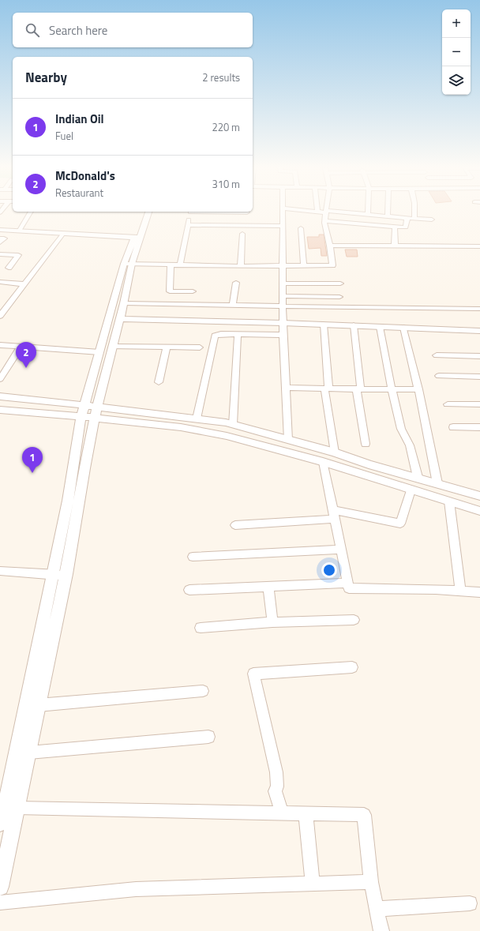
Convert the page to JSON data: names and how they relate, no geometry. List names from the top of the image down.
{
  "page": {
    "map_buttons": ["+", "−"],
    "search": "Search here",
    "heading": ["Nearby", "2 results"],
    "list": [
      {
        "mark": "1",
        "name": "Indian Oil",
        "note": "Fuel",
        "value": "220 m"
      },
      {
        "mark": "2",
        "name": "McDonald's",
        "note": "Restaurant",
        "value": "310 m"
      }
    ],
    "pins": ["2", "1"]
  }
}
